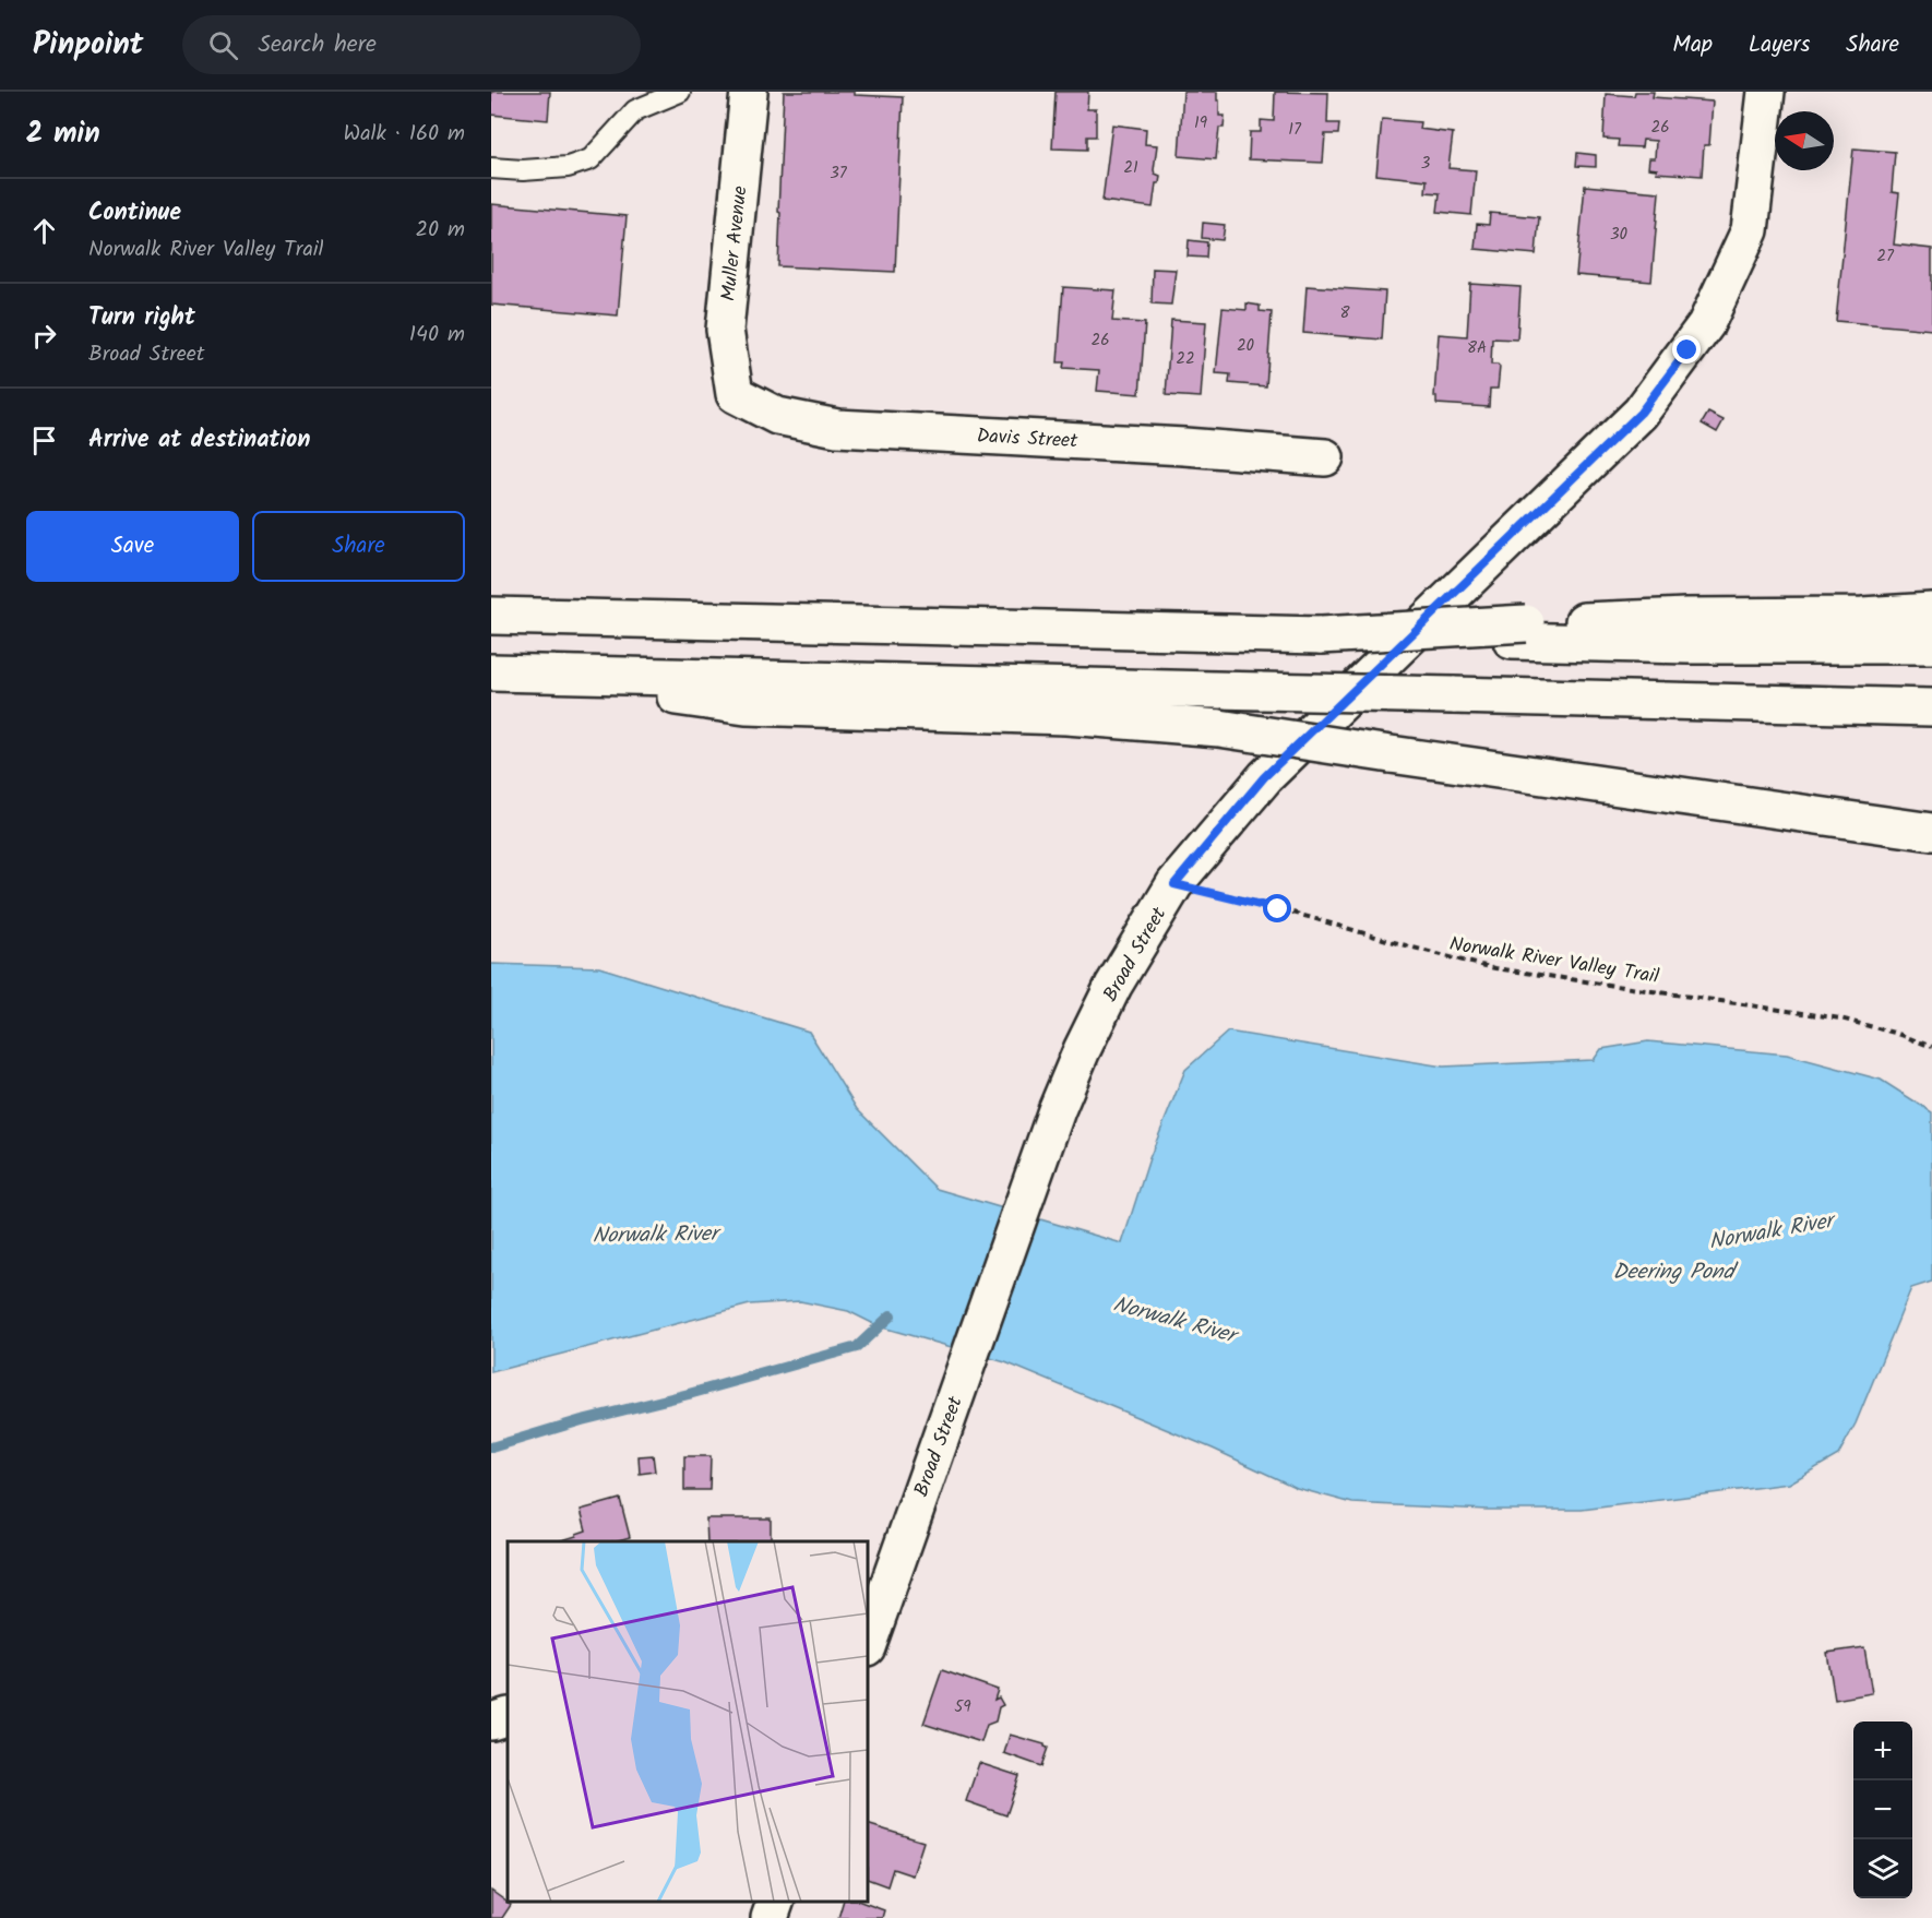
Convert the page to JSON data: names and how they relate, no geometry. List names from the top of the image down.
{
  "streets": {
    "main road": ["Muller Avenue", "Davis Street", "Broad Street"],
    "path": ["Norwalk River Valley Trail"]
  },
  "crossings": [
    ["Muller Avenue", "Davis Street"],
    ["Broad Street", "Norwalk River Valley Trail"]
  ],
  "water": ["Norwalk River", "Deering Pond"],
  "house_numbers": [
    "19",
    "26",
    "17",
    "3",
    "21",
    "37",
    "30",
    "27",
    "8",
    "26",
    "20",
    "8A",
    "22",
    "59"
  ],
  "north": "left",
  "page": {
    "header": "Pinpoint",
    "search": "Search here",
    "nav": ["Map", "Layers", "Share"],
    "heading": ["2 min", "Walk · 160 m"],
    "list": [
      ["Continue", "Norwalk River Valley Trail", "20 m"],
      ["Turn right", "Broad Street", "140 m"],
      "Arrive at destination"
    ],
    "buttons": ["Save", "Share"],
    "map_buttons": ["+", "−"]
  }
}
